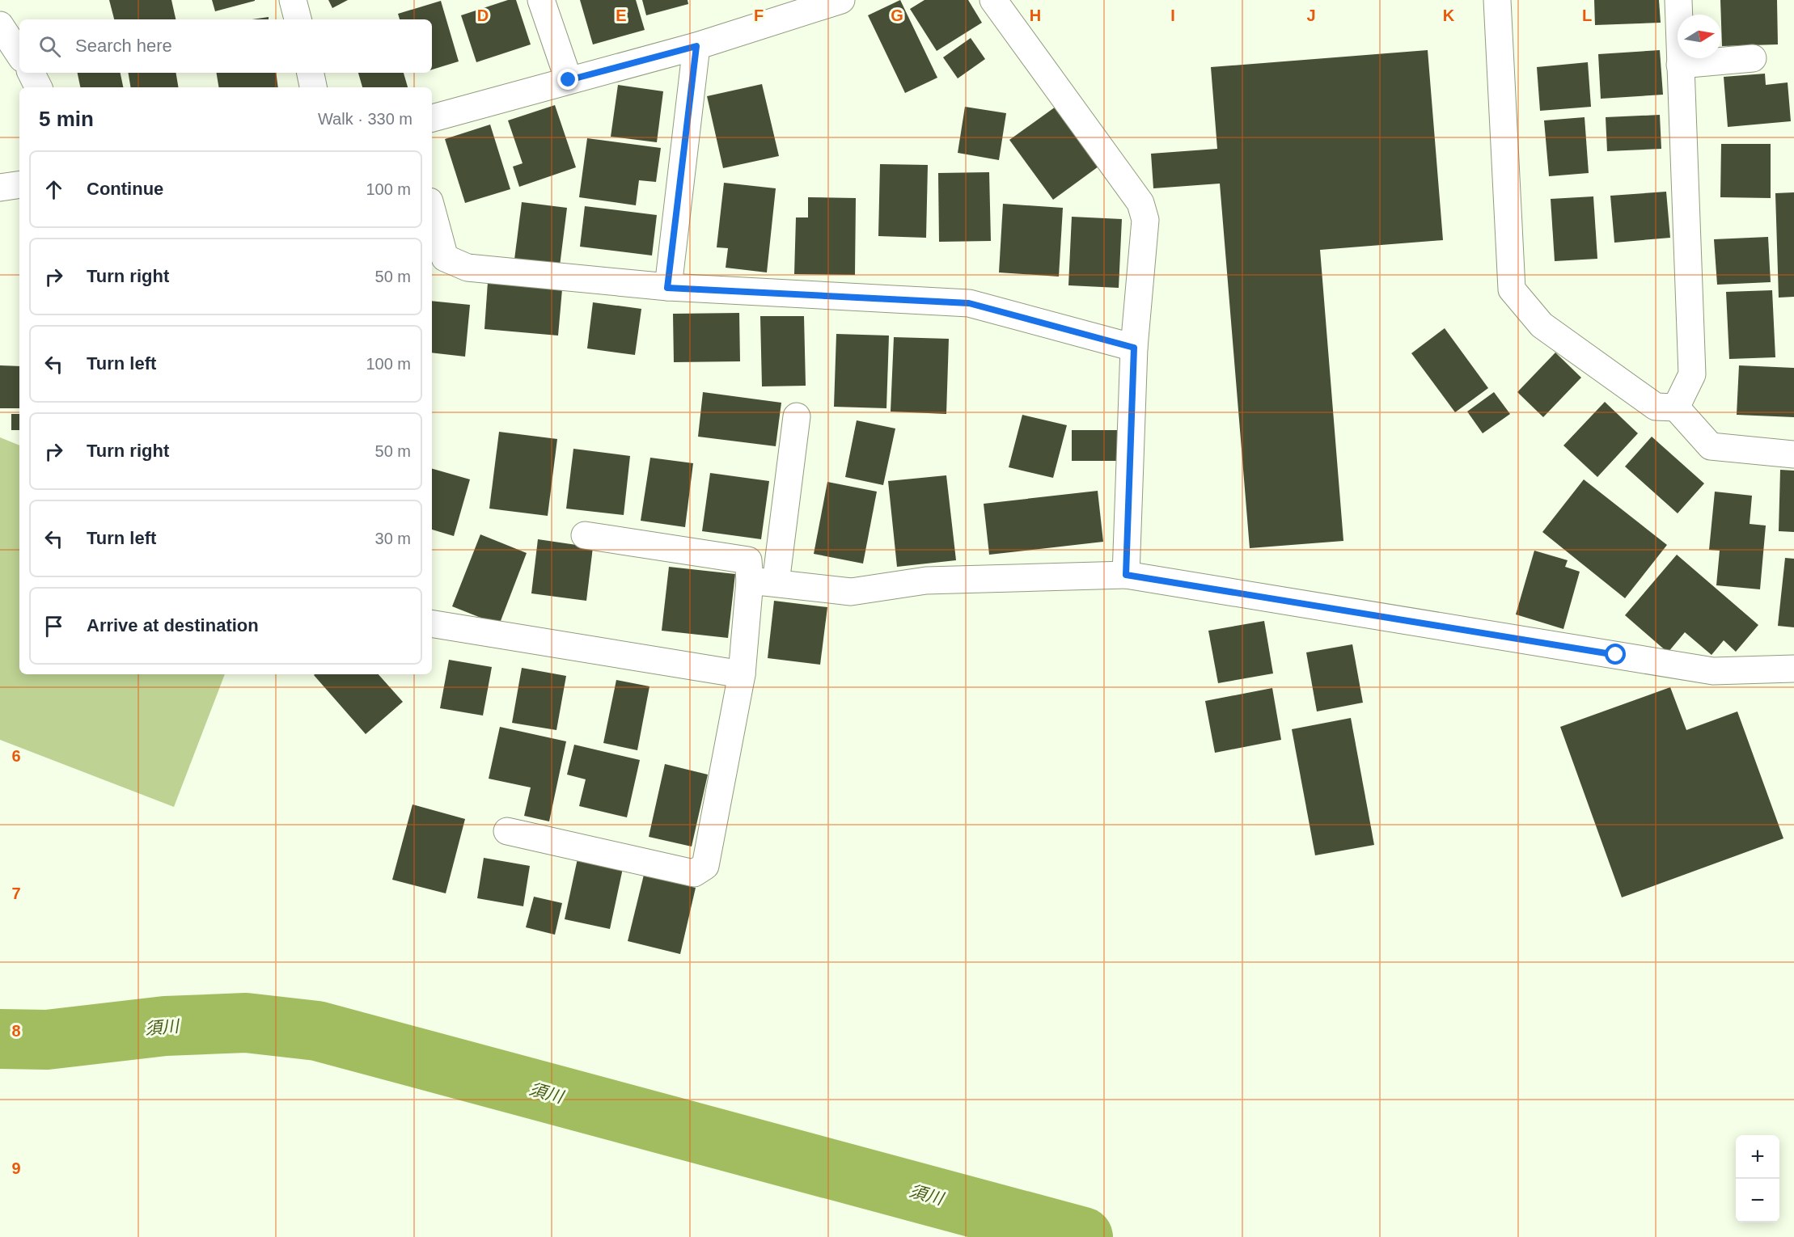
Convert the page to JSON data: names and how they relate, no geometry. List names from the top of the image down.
{
  "water": ["須川"],
  "north": "right",
  "page": {
    "search": "Search here",
    "heading": ["5 min", "Walk · 330 m"],
    "list": [
      ["Continue", "100 m"],
      ["Turn right", "50 m"],
      ["Turn left", "100 m"],
      ["Turn right", "50 m"],
      ["Turn left", "30 m"],
      "Arrive at destination"
    ],
    "map_buttons": ["+", "−"]
  },
  "grid": {
    "columns": [
      "D",
      "E",
      "F",
      "G",
      "H",
      "I",
      "J",
      "K",
      "L"
    ],
    "rows": [
      "6",
      "7",
      "8",
      "9"
    ]
  }
}
